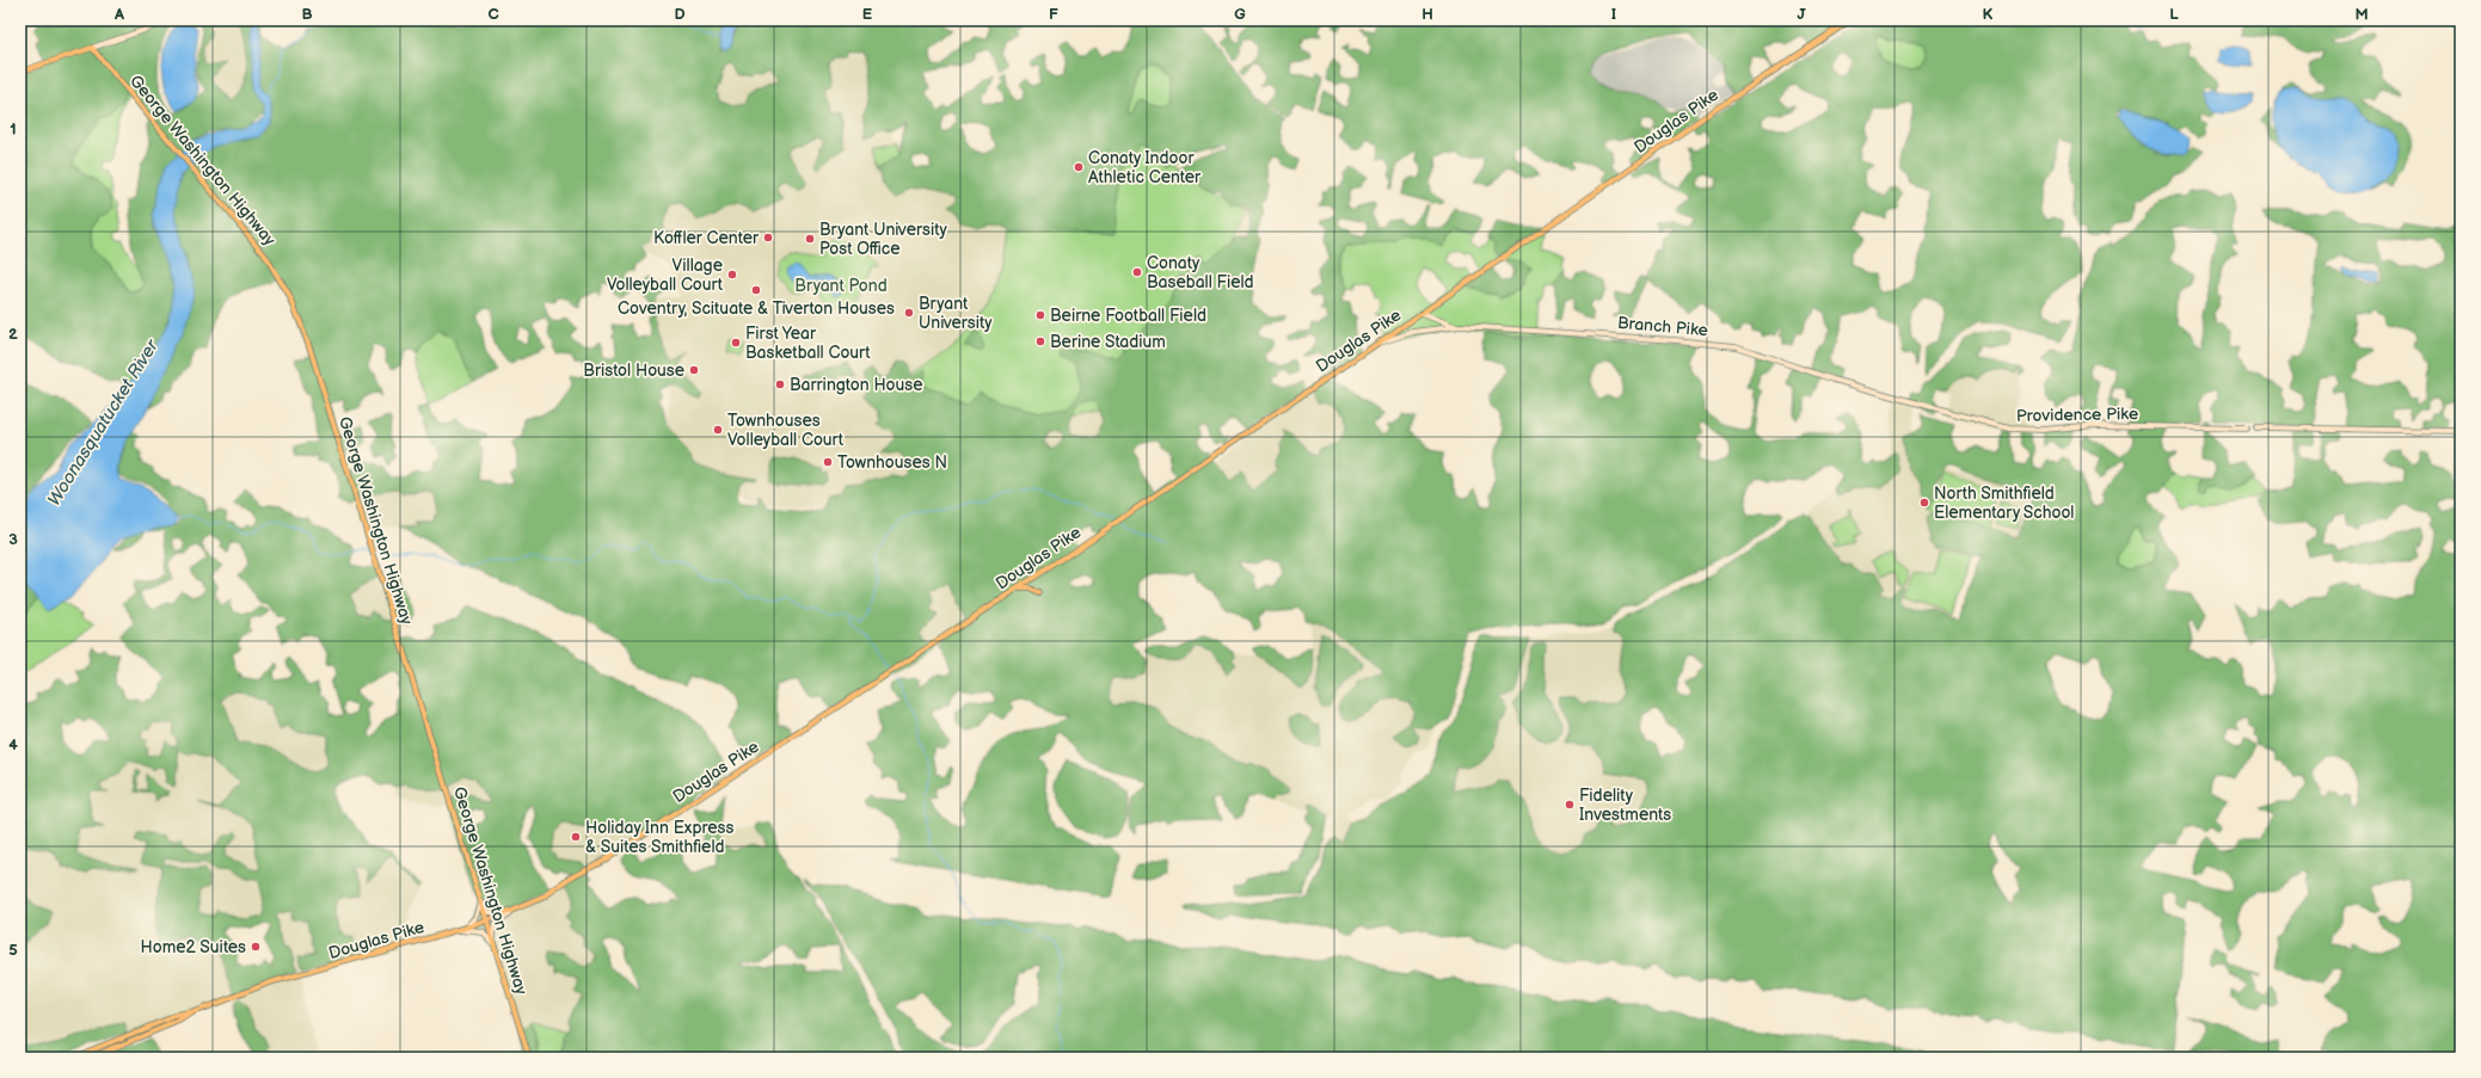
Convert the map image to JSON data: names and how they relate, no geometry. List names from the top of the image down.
{
  "streets": {
    "main road": [
      "Douglas Pike",
      "George Washington Highway",
      "Branch Pike",
      "Providence Pike"
    ]
  },
  "crossings": [
    ["Douglas Pike", "George Washington Highway"],
    ["Douglas Pike", "Branch Pike"],
    ["Branch Pike", "Providence Pike"]
  ],
  "water": ["Woonasquatucket River"],
  "parks": ["Bryant Pond"],
  "places": [
    "Conaty Indoor Athletic Center",
    "Koffler Center",
    "Bryant University Post Office",
    "Conaty Baseball Field",
    "Village Volleyball Court",
    "Coventry, Scituate & Tiverton Houses",
    "Bryant University",
    "Beirne Football Field",
    "Berine Stadium",
    "First Year Basketball Court",
    "Bristol House",
    "Barrington House",
    "Townhouses Volleyball Court",
    "Townhouses N",
    "North Smithfield Elementary School",
    "Fidelity Investments",
    "Holiday Inn Express & Suites Smithfield",
    "Home2 Suites"
  ],
  "grid": {
    "columns": [
      "A",
      "B",
      "C",
      "D",
      "E",
      "F",
      "G",
      "H",
      "I",
      "J",
      "K",
      "L",
      "M"
    ],
    "rows": [
      "1",
      "2",
      "3",
      "4",
      "5"
    ]
  }
}
